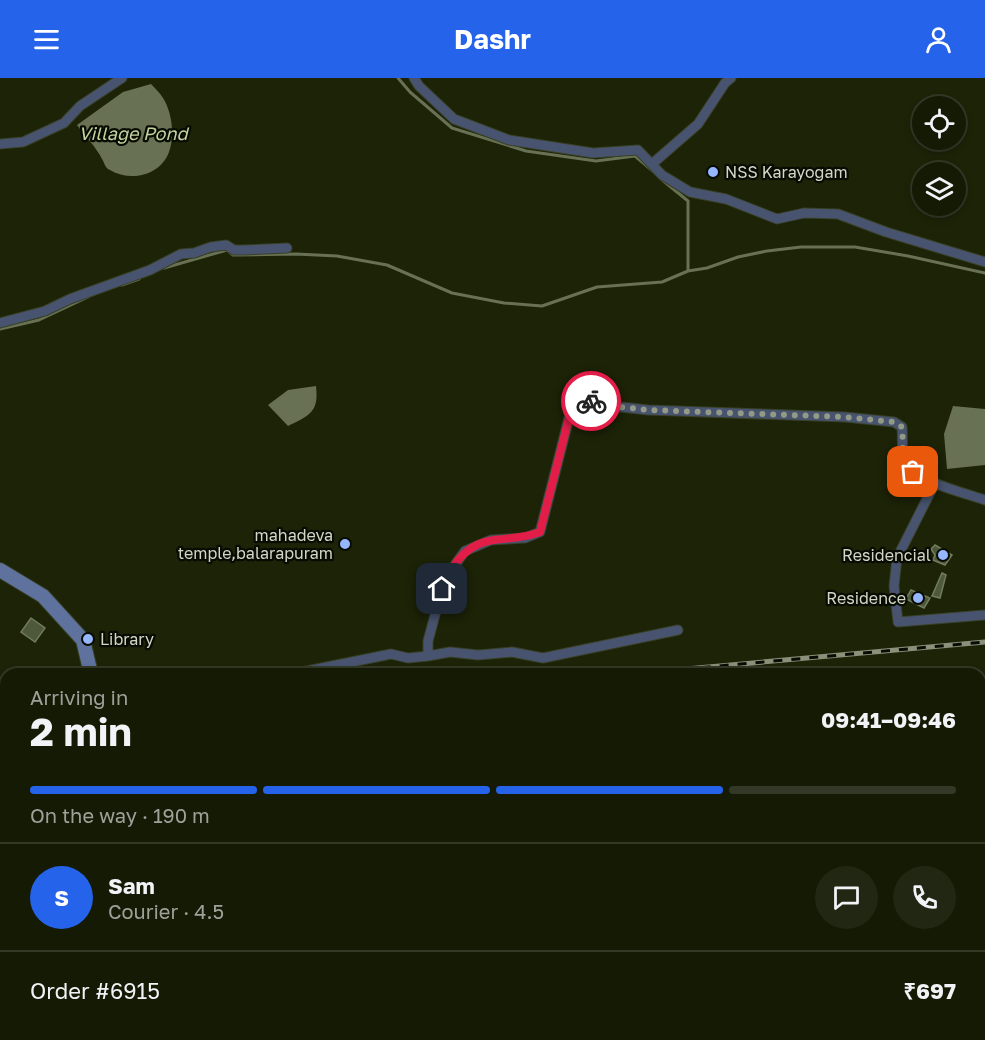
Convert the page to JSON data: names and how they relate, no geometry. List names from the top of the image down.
{
  "water": ["Village Pond"],
  "places": [
    "NSS Karayogam",
    "mahadeva temple,balarapuram",
    "Residencial",
    "Residence",
    "Library"
  ],
  "page": {
    "header": "Dashr",
    "heading": ["2 min", "Arriving in", "09:41–09:46"],
    "panel": [
      "Sam",
      "Courier · 4.5",
      "Order #6915",
      "₹697"
    ],
    "bar": "On the way · 190 m",
    "round": "S"
  }
}
